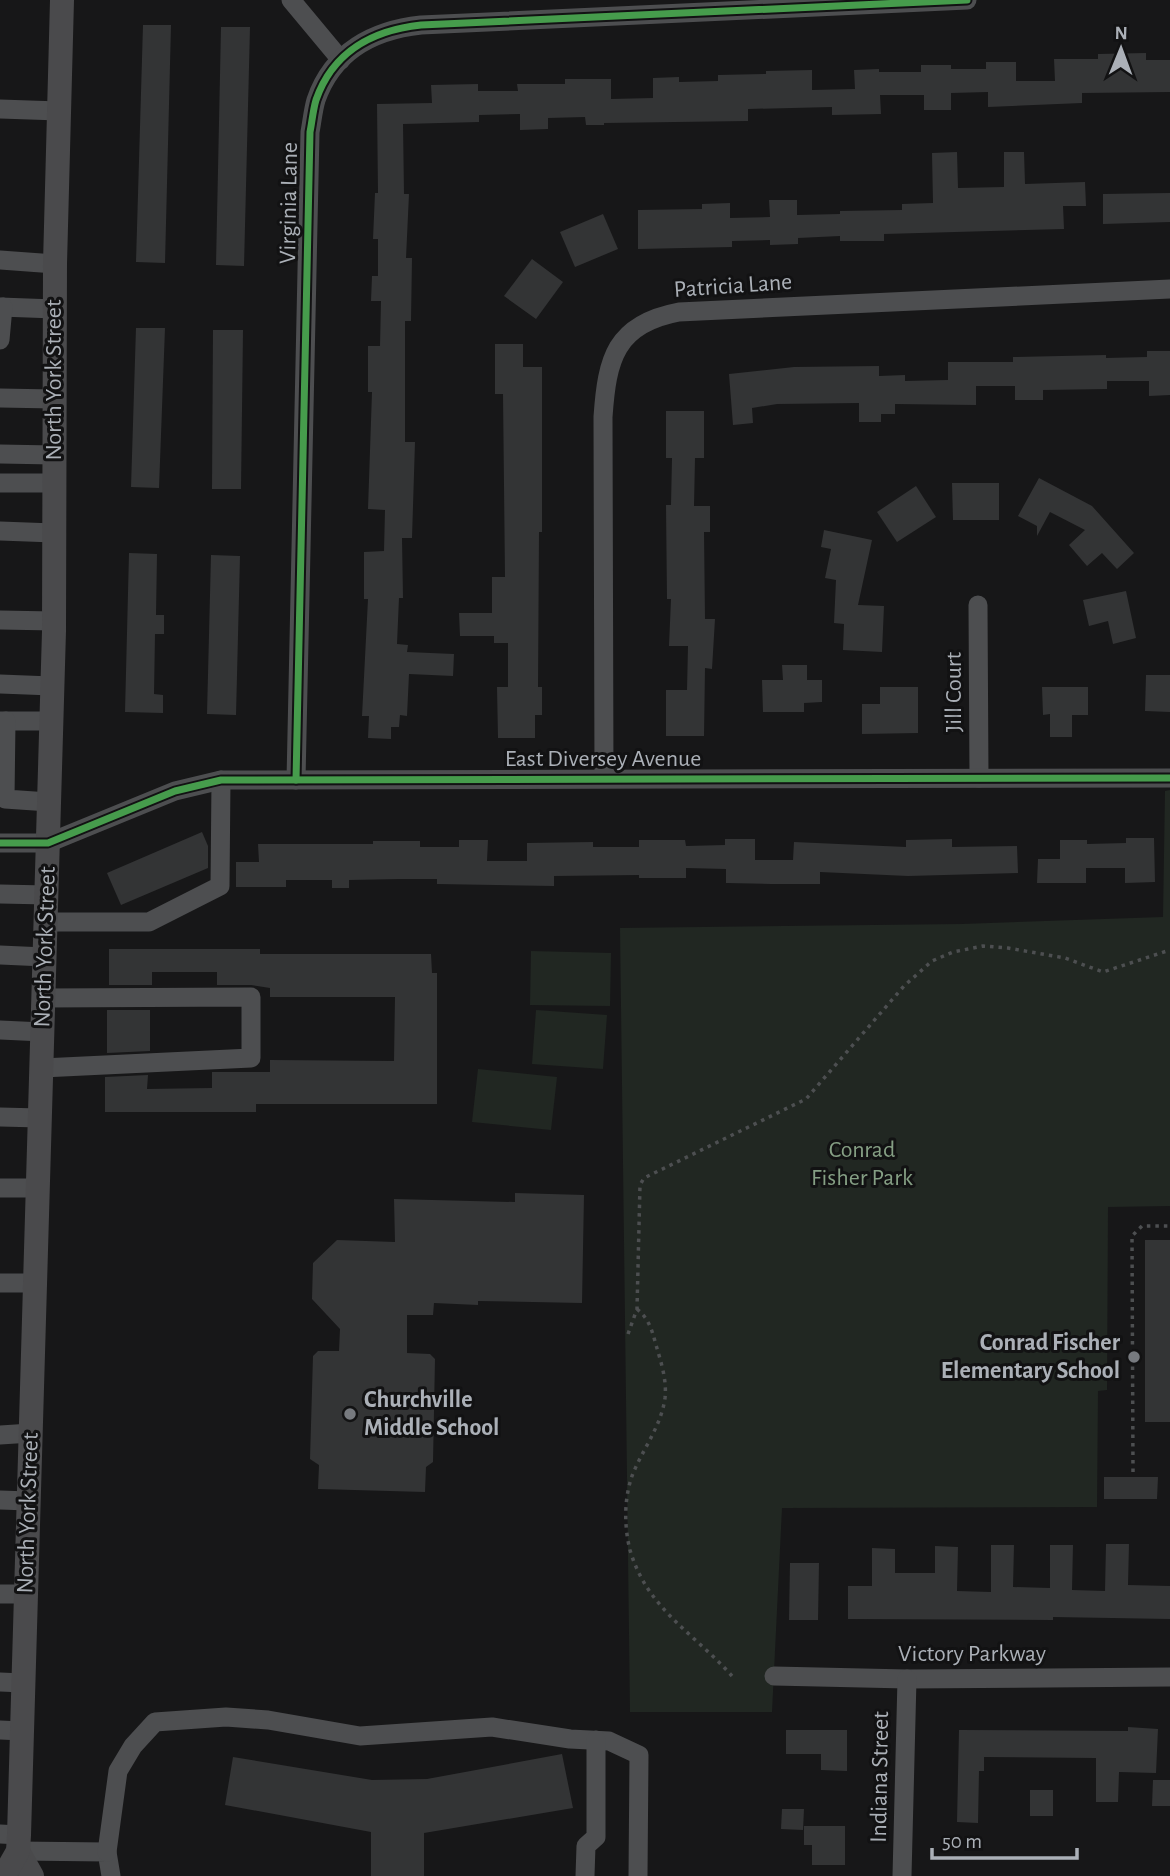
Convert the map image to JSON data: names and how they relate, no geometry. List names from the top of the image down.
{
  "streets": {
    "main road": ["North York Street"],
    "street": [
      "Virginia Lane",
      "Patricia Lane",
      "Jill Court",
      "East Diversey Avenue",
      "Victory Parkway",
      "Indiana Street"
    ]
  },
  "crossings": [
    ["Virginia Lane", "East Diversey Avenue"],
    ["Patricia Lane", "East Diversey Avenue"],
    ["North York Street", "East Diversey Avenue"],
    ["Jill Court", "East Diversey Avenue"],
    ["Victory Parkway", "Indiana Street"]
  ],
  "parks": ["Conrad Fisher Park"],
  "places": ["Conrad Fischer Elementary School", "Churchville Middle School"],
  "scale_bar": "50 m",
  "north": "top"
}
